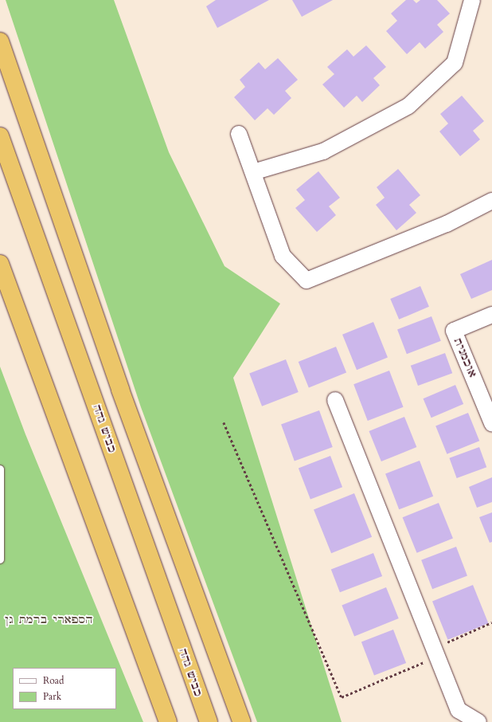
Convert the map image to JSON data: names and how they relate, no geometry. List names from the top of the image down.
{
  "streets": {
    "highway": ["כביש גהה"],
    "street": ["אוכמנית"]
  },
  "parks": ["הספארי ברמת גן"],
  "legend": ["Road", "Park"]
}
